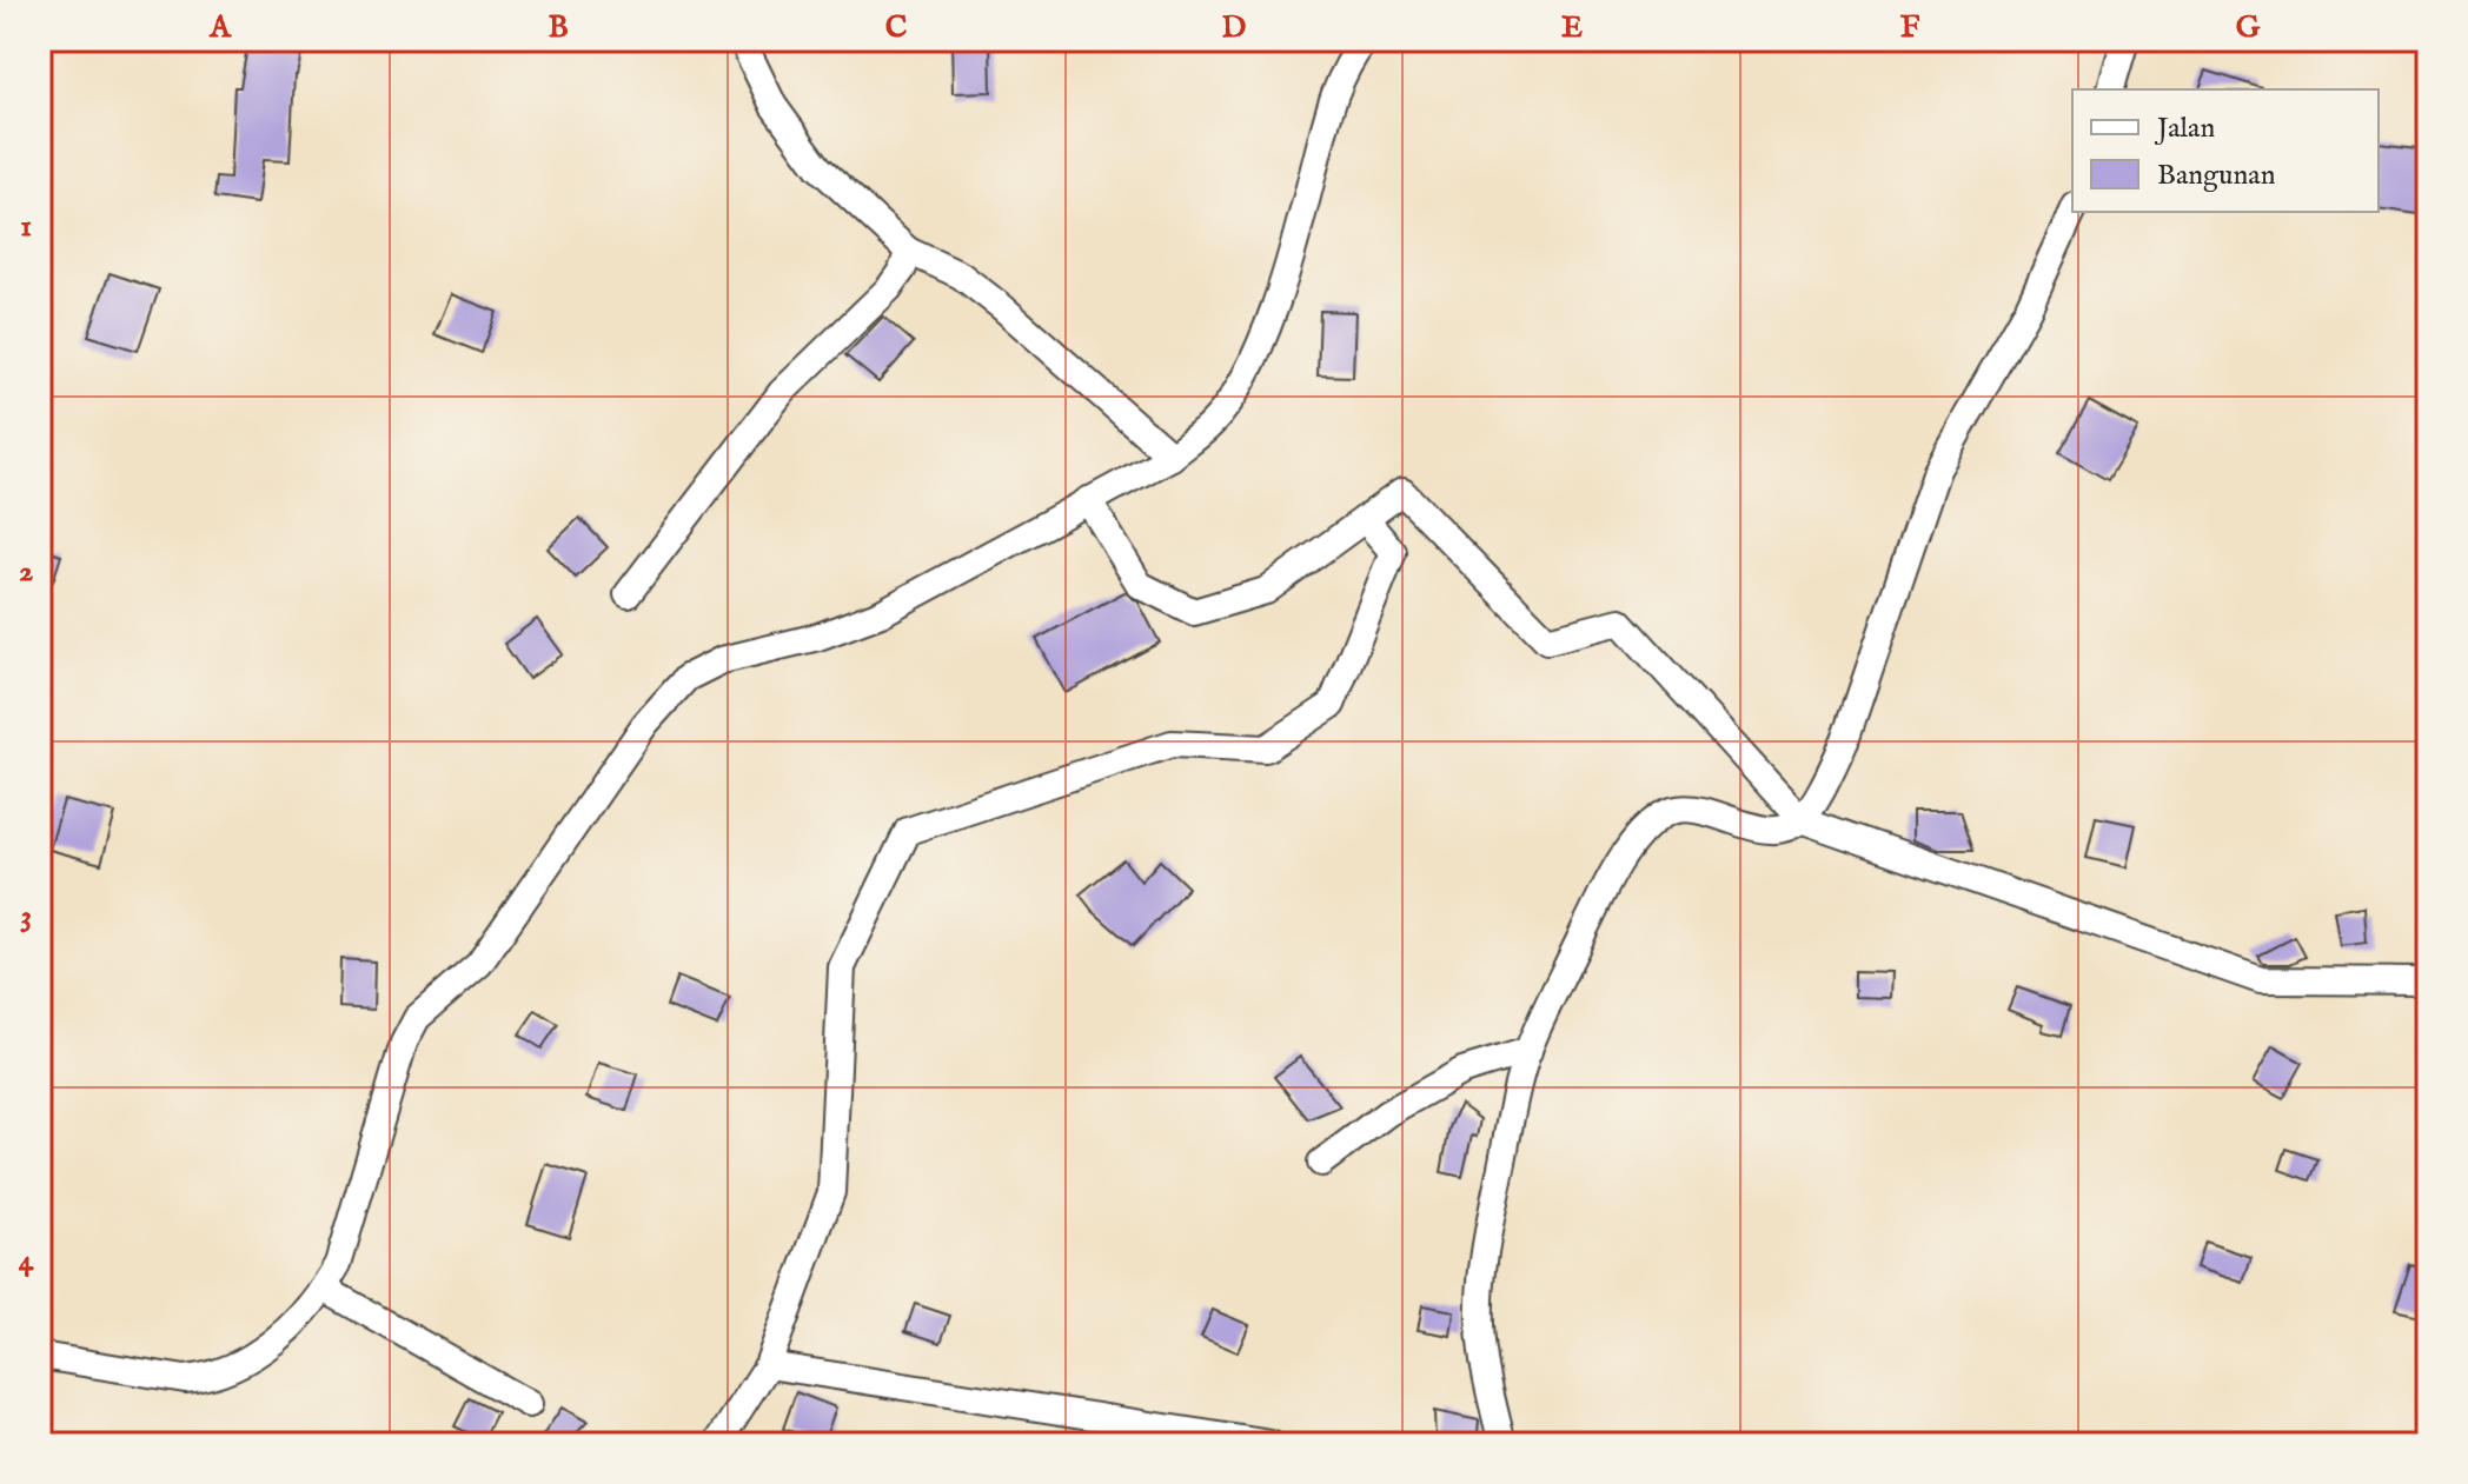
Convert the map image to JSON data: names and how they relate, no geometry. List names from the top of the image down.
{
  "legend": ["Jalan", "Bangunan"],
  "grid": {
    "columns": [
      "A",
      "B",
      "C",
      "D",
      "E",
      "F",
      "G"
    ],
    "rows": [
      "1",
      "2",
      "3",
      "4"
    ]
  }
}
